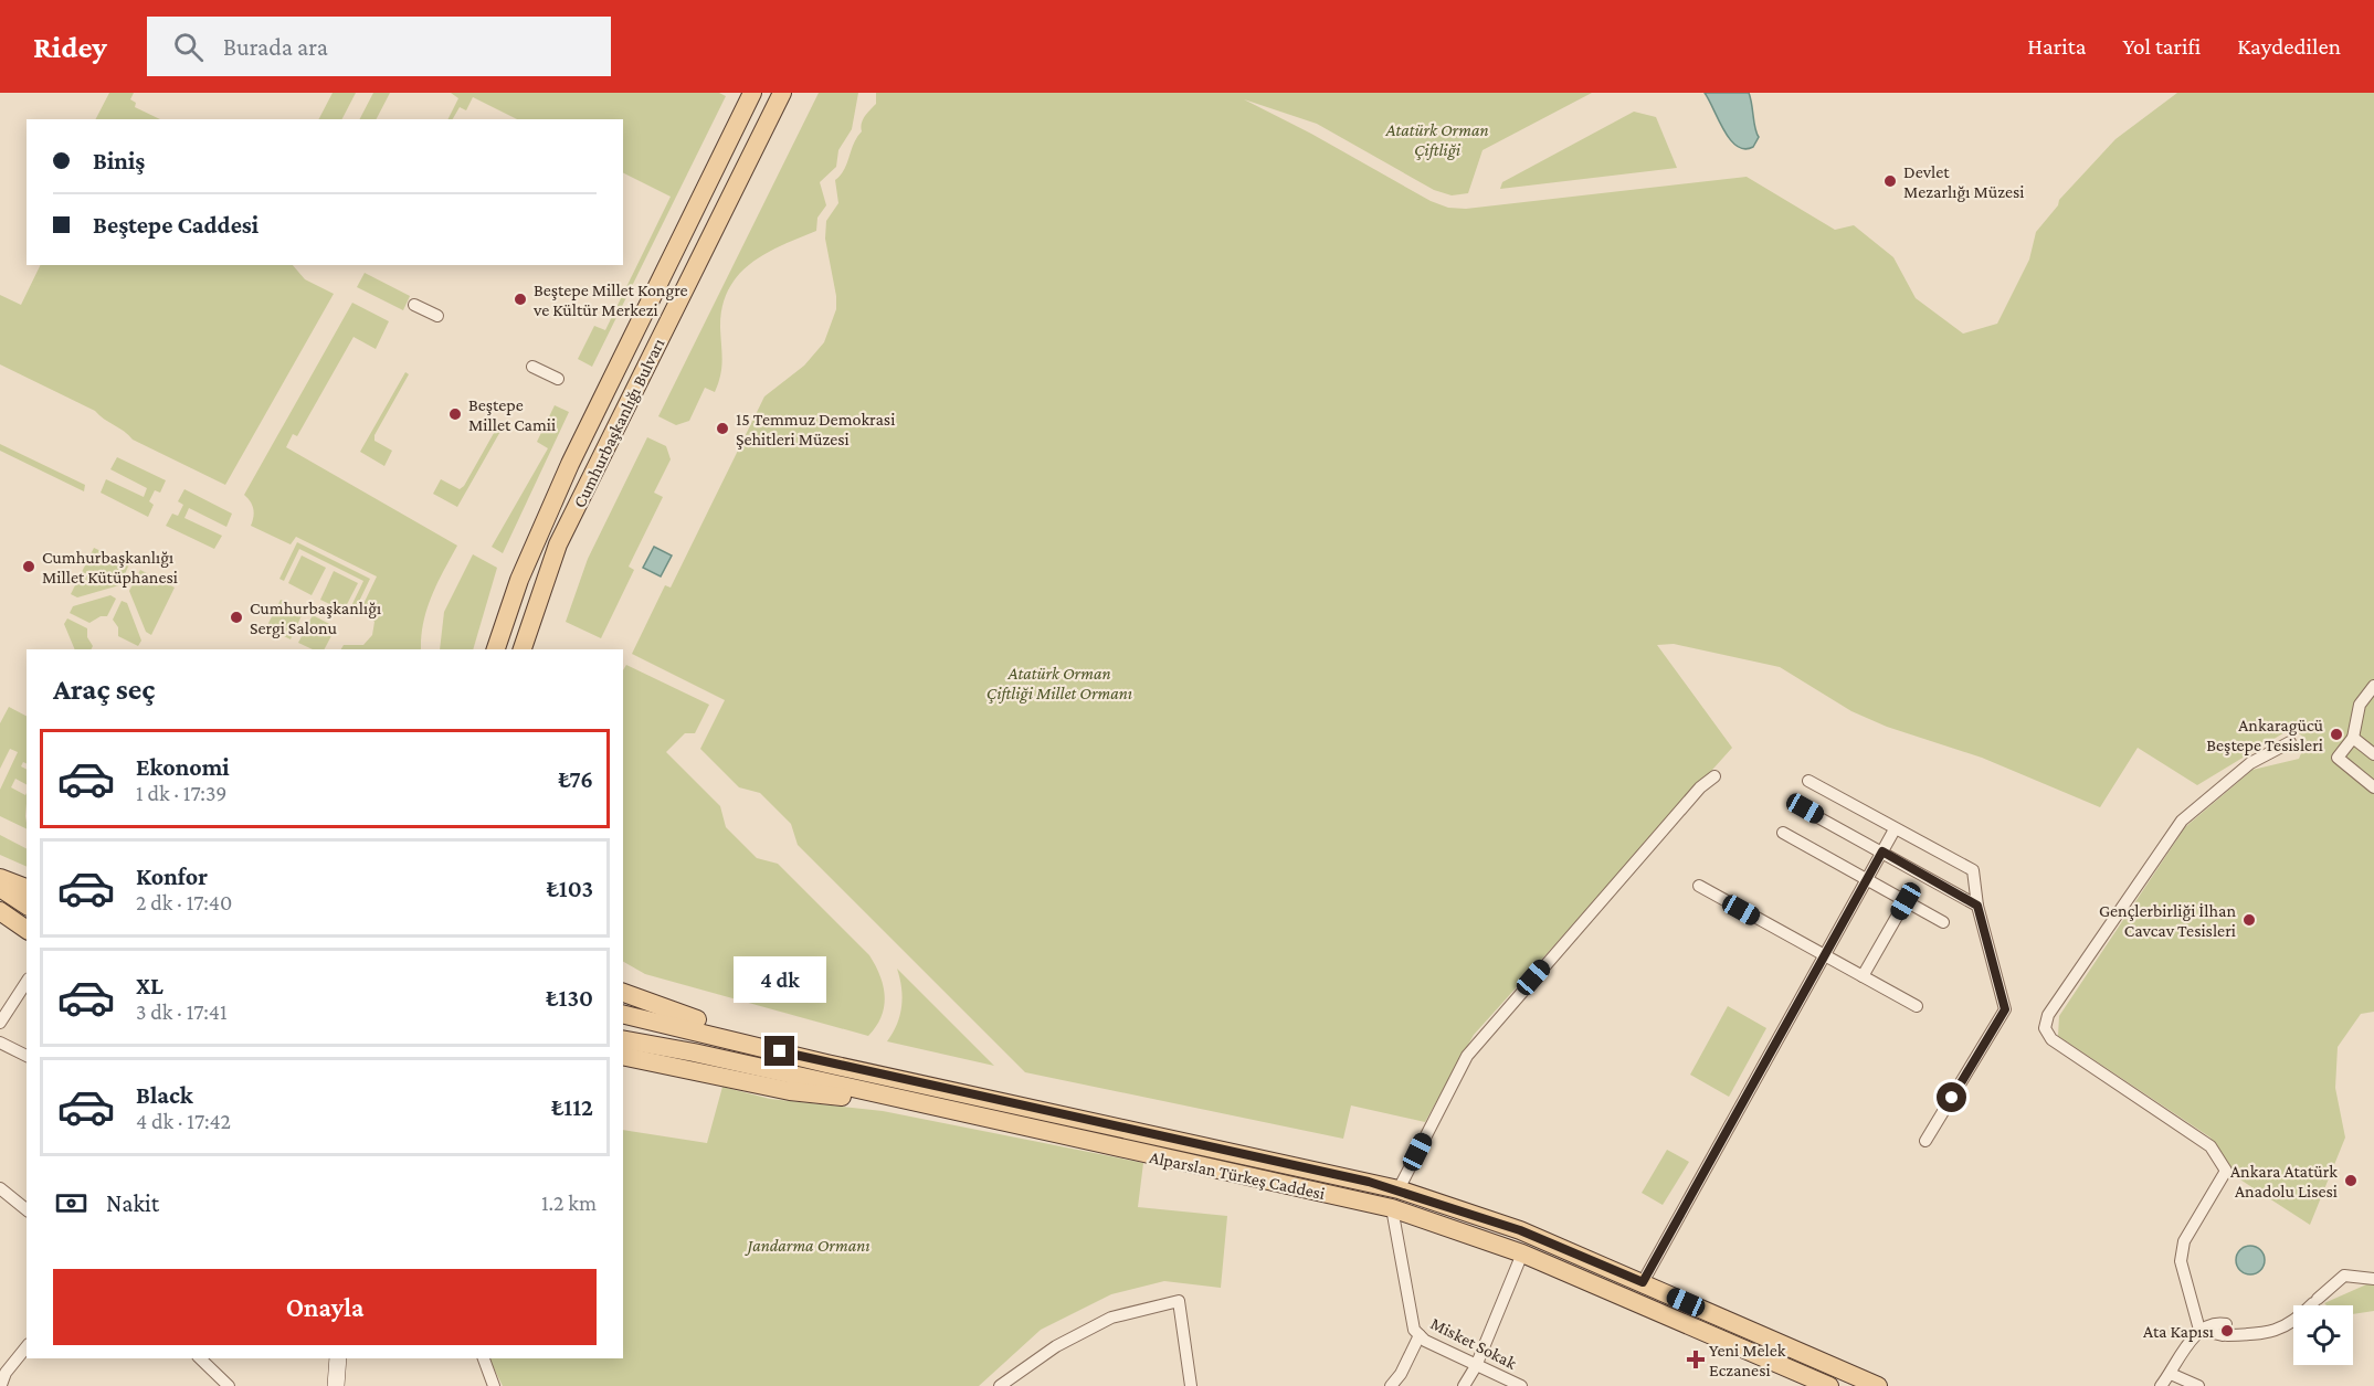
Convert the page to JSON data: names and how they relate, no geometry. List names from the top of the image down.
{
  "streets": {
    "main road": ["Cumhurbaşkanlığı Bulvarı", "Alparslan Türkeş Caddesi"],
    "street": ["Misket Sokak"]
  },
  "crossings": [
    ["Alparslan Türkeş Caddesi", "Misket Sokak"]
  ],
  "parks": ["Atatürk Orman Çiftliği", "Atatürk Orman Çiftliği Millet Ormanı", "Jandarma Ormanı"],
  "places": {
    "other": [
      "Devlet Mezarlığı Müzesi",
      "Beştepe Millet Kongre ve Kültür Merkezi",
      "Beştepe Millet Camii",
      "15 Temmuz Demokrasi Şehitleri Müzesi",
      "Cumhurbaşkanlığı Millet Kütüphanesi",
      "Cumhurbaşkanlığı Sergi Salonu",
      "Ankaragücü Beştepe Tesisleri",
      "Gençlerbirliği İlhan Cavcav Tesisleri",
      "Ankara Atatürk Anadolu Lisesi",
      "Ata Kapısı"
    ],
    "health": ["Yeni Melek Eczanesi"]
  },
  "page": {
    "header": "Ridey",
    "search": "Burada ara",
    "nav": ["Harita", "Yol tarifi", "Kaydedilen"],
    "banner": ["Biniş", "Beştepe Caddesi"],
    "heading": "Araç seç",
    "list": [
      {
        "name": "Ekonomi",
        "note": "1 dk · 17:39",
        "value": "₺76"
      },
      {
        "name": "Konfor",
        "note": "2 dk · 17:40",
        "value": "₺103"
      },
      {
        "name": "XL",
        "note": "3 dk · 17:41",
        "value": "₺130"
      },
      {
        "name": "Black",
        "note": "4 dk · 17:42",
        "value": "₺112"
      }
    ],
    "bubble": "4 dk",
    "pay": ["Nakit", "1.2 km"],
    "buttons": "Onayla"
  }
}
